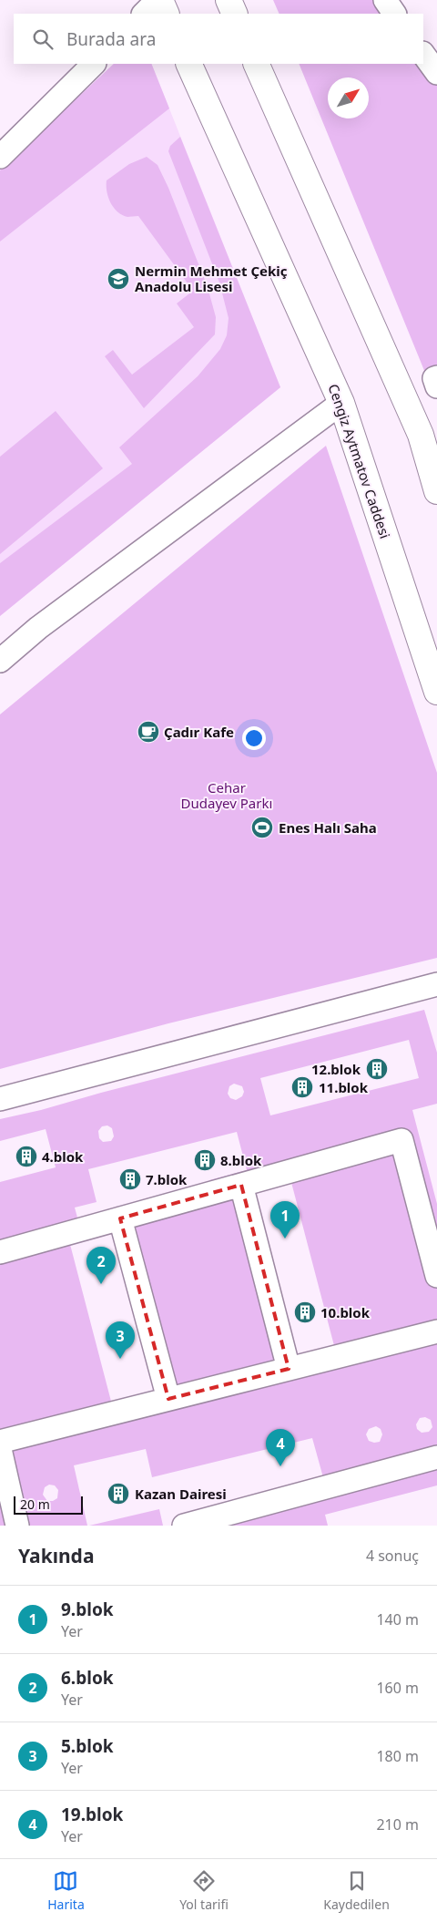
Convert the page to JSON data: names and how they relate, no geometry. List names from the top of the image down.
{
  "streets": {
    "main road": ["Cengiz Aytmatov Caddesi"]
  },
  "parks": ["Cehar Dudayev Parkı"],
  "places": {
    "school or university": ["Nermin Mehmet Çekiç Anadolu Lisesi"],
    "cafe": ["Çadır Kafe"],
    "sports": ["Enes Halı Saha"],
    "building": [
      "12.blok",
      "11.blok",
      "4.blok",
      "8.blok",
      "7.blok",
      "10.blok",
      "Kazan Dairesi"
    ]
  },
  "scale_bar": "20 m",
  "north": "top right",
  "page": {
    "search": "Burada ara",
    "pins": [
      "1",
      "2",
      "3",
      "4"
    ],
    "scale": "20 m",
    "heading": ["Yakında", "4 sonuç"],
    "list": [
      {
        "mark": "1",
        "name": "9.blok",
        "note": "Yer",
        "value": "140 m"
      },
      {
        "mark": "2",
        "name": "6.blok",
        "note": "Yer",
        "value": "160 m"
      },
      {
        "mark": "3",
        "name": "5.blok",
        "note": "Yer",
        "value": "180 m"
      },
      {
        "mark": "4",
        "name": "19.blok",
        "note": "Yer",
        "value": "210 m"
      }
    ],
    "nav": ["Harita", "Yol tarifi", "Kaydedilen"]
  }
}
